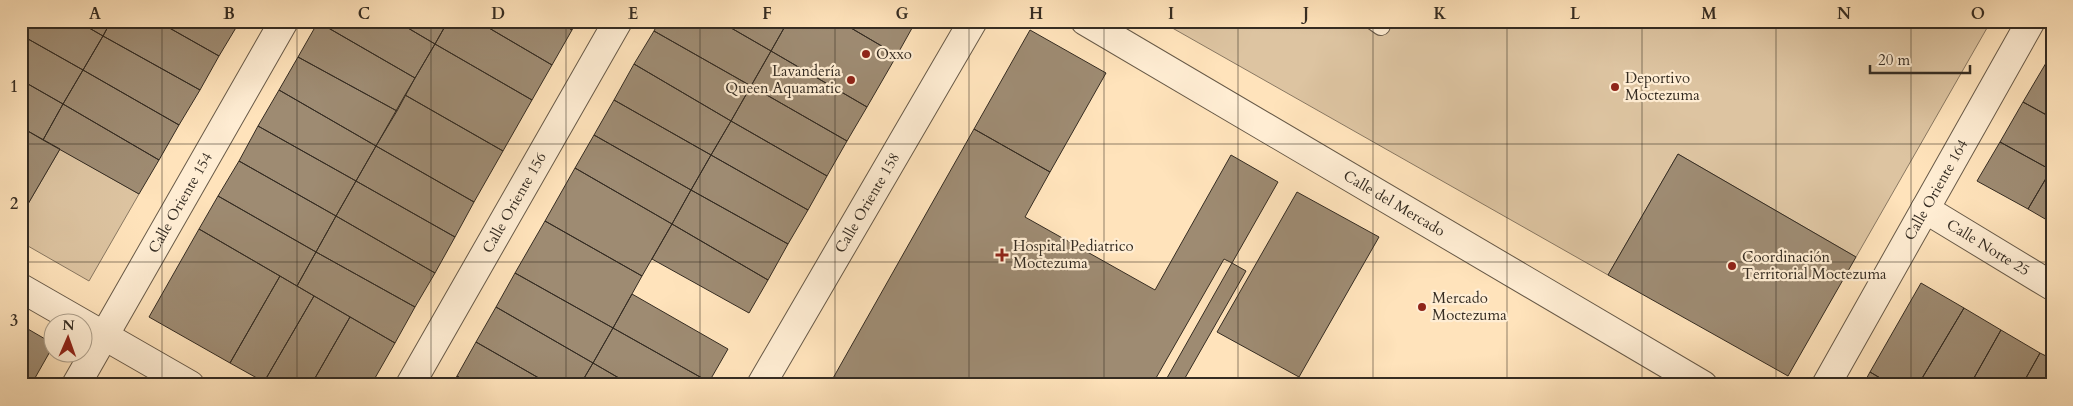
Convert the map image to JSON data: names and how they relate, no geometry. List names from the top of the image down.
{
  "streets": {
    "street": [
      "Calle Oriente 164",
      "Calle Oriente 154",
      "Calle Oriente 156",
      "Calle Oriente 158",
      "Calle del Mercado",
      "Calle Norte 25"
    ]
  },
  "crossings": [
    ["Calle Oriente 164", "Calle Norte 25"]
  ],
  "places": {
    "other": [
      "Oxxo",
      "Lavandería Queen Aquamatic",
      "Deportivo Moctezuma",
      "Coordinación Territorial Moctezuma",
      "Mercado Moctezuma"
    ],
    "health": ["Hospital Pediatrico Moctezuma"]
  },
  "scale_bar": "20 m",
  "north": "top",
  "grid": {
    "columns": [
      "A",
      "B",
      "C",
      "D",
      "E",
      "F",
      "G",
      "H",
      "I",
      "J",
      "K",
      "L",
      "M",
      "N",
      "O"
    ],
    "rows": ["1", "2", "3"]
  }
}
